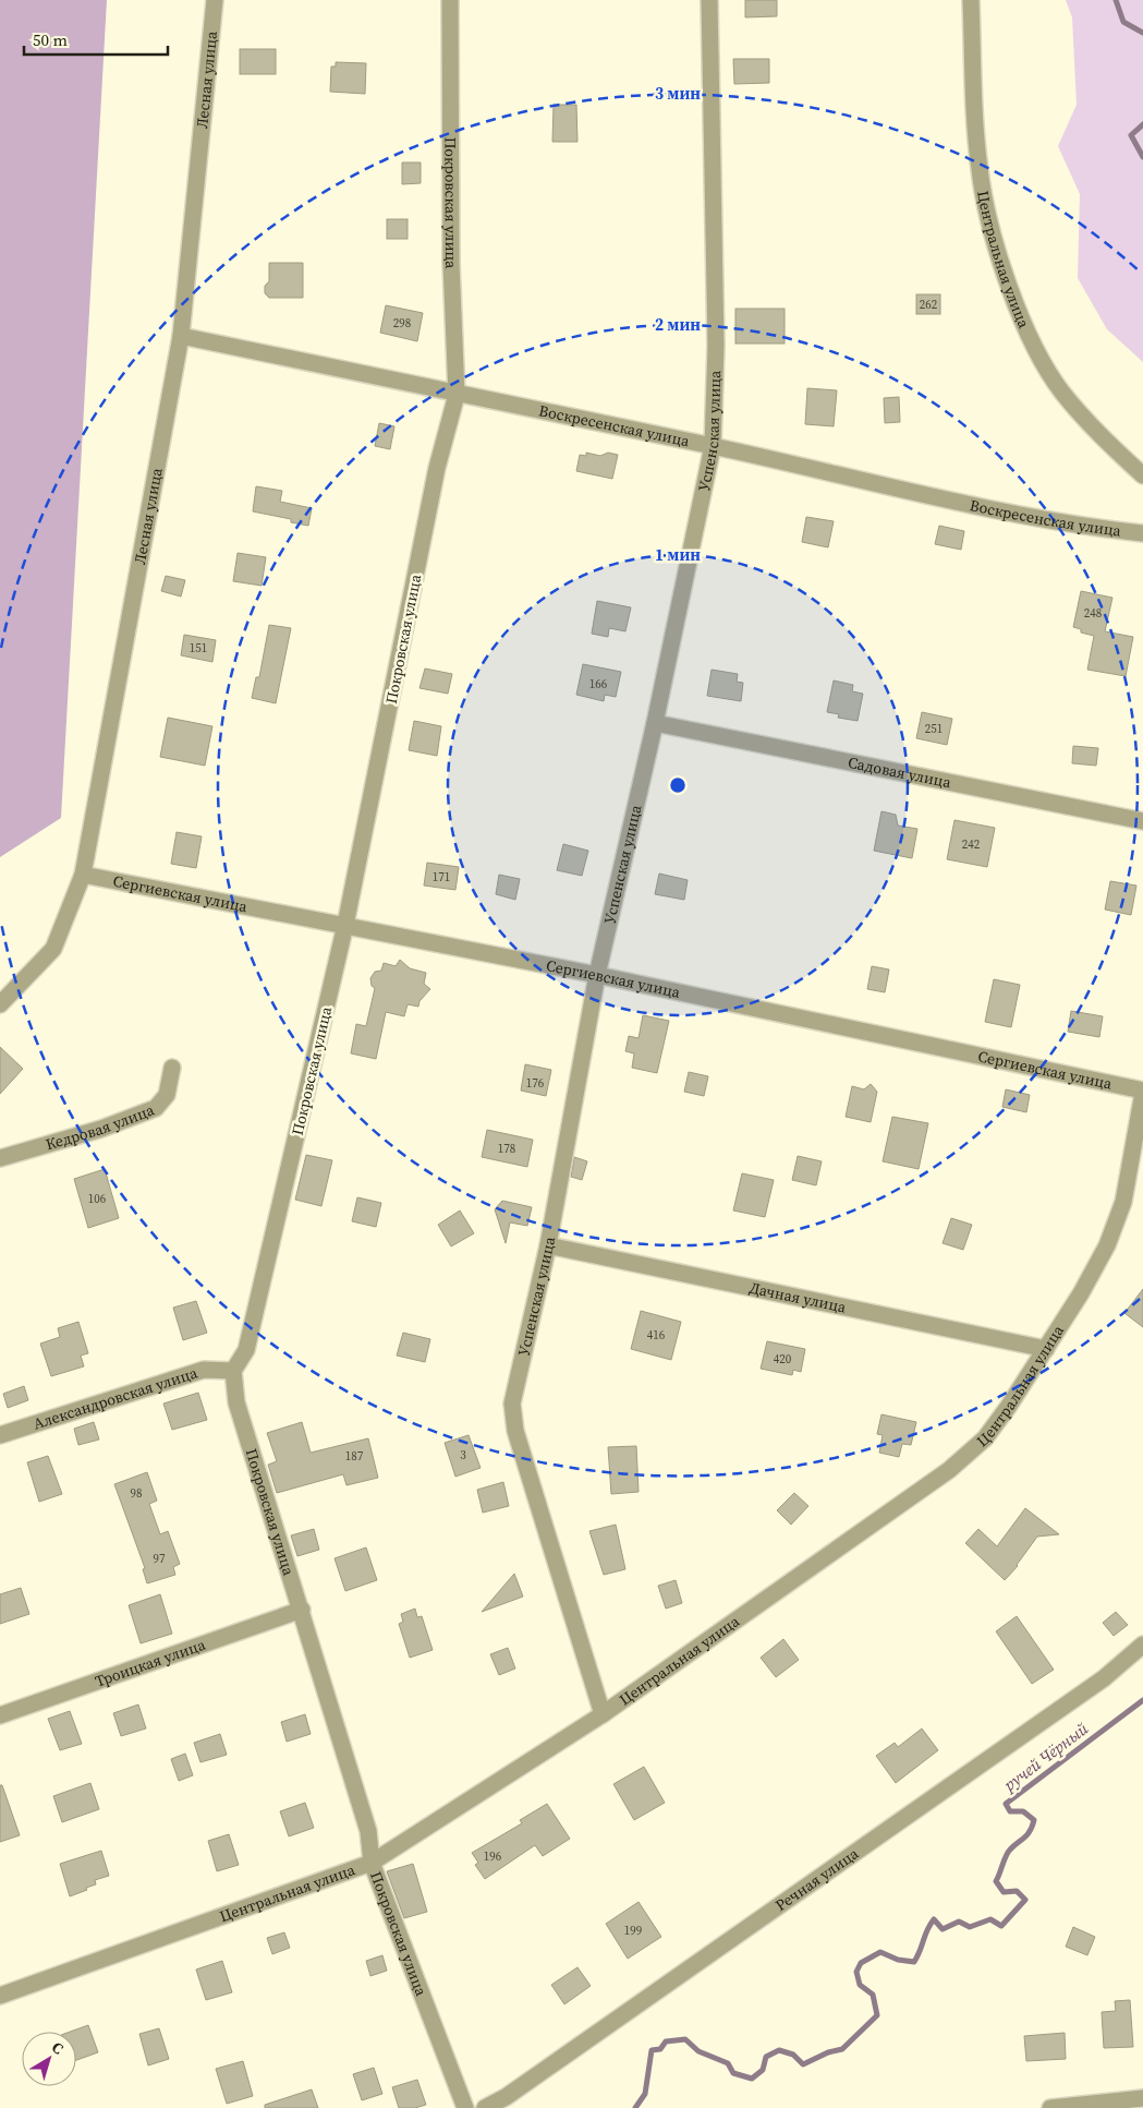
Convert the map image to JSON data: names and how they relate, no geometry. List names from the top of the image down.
{
  "streets": {
    "street": [
      "Лесная улица",
      "Покровская улица",
      "Центральная улица",
      "Воскресенская улица",
      "Успенская улица",
      "Садовая улица",
      "Сергиевская улица",
      "Кедровая улица",
      "Дачная улица",
      "Александровская улица",
      "Троицкая улица",
      "Речная улица"
    ]
  },
  "crossings": [
    ["Лесная улица", "Воскресенская улица"],
    ["Лесная улица", "Сергиевская улица"],
    ["Покровская улица", "Центральная улица"],
    ["Покровская улица", "Воскресенская улица"],
    ["Покровская улица", "Сергиевская улица"],
    ["Покровская улица", "Александровская улица"],
    ["Покровская улица", "Троицкая улица"],
    ["Центральная улица", "Успенская улица"],
    ["Центральная улица", "Сергиевская улица"],
    ["Центральная улица", "Дачная улица"],
    ["Воскресенская улица", "Успенская улица"],
    ["Успенская улица", "Садовая улица"],
    ["Успенская улица", "Сергиевская улица"],
    ["Успенская улица", "Дачная улица"]
  ],
  "water": ["ручей Чёрный"],
  "house_numbers": [
    "262",
    "298",
    "248",
    "151",
    "166",
    "251",
    "242",
    "171",
    "176",
    "178",
    "106",
    "416",
    "420",
    "3",
    "187",
    "98",
    "97",
    "196",
    "199"
  ],
  "scale_bar": "50 m",
  "north": "top right",
  "rings": ["3 мин", "2 мин", "1 мин"]
}
